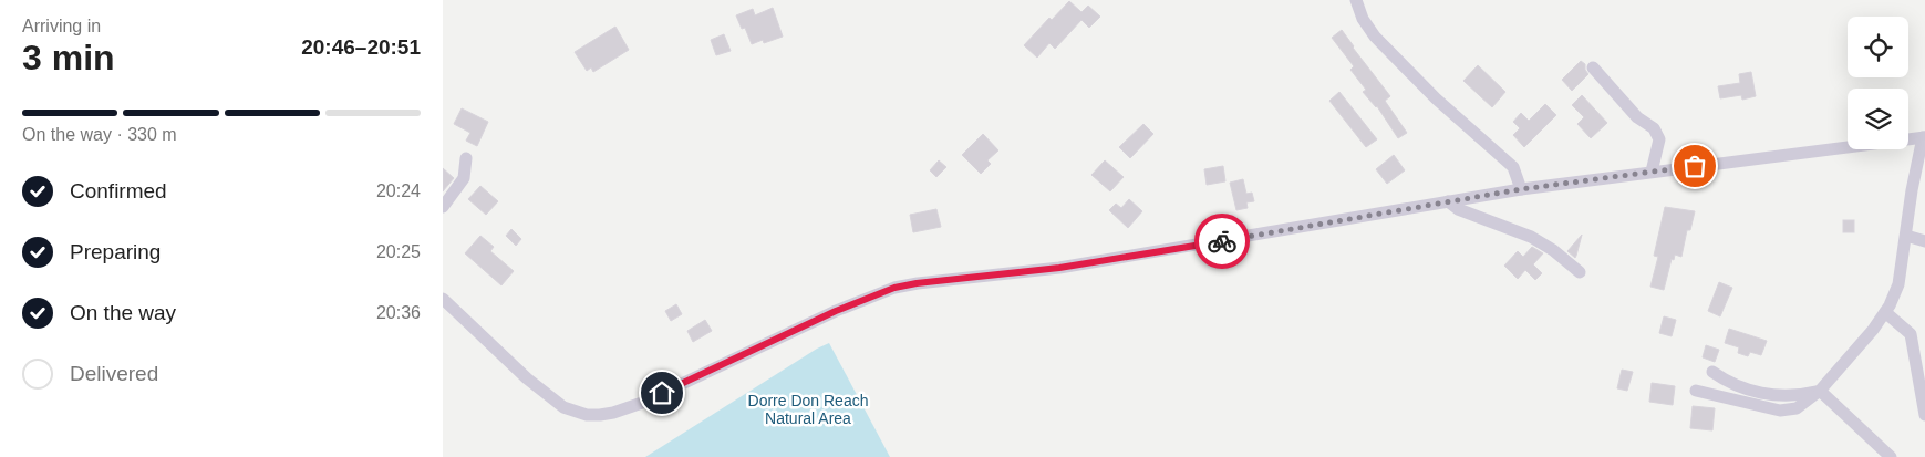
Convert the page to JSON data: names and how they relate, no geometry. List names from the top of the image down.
{
  "parks": ["Dorre Don Reach Natural Area"],
  "page": {
    "heading": ["3 min", "Arriving in", "20:46–20:51"],
    "bar": "On the way · 330 m",
    "list": [
      ["Confirmed", "20:24"],
      ["Preparing", "20:25"],
      ["On the way", "20:36"],
      "Delivered"
    ]
  }
}
